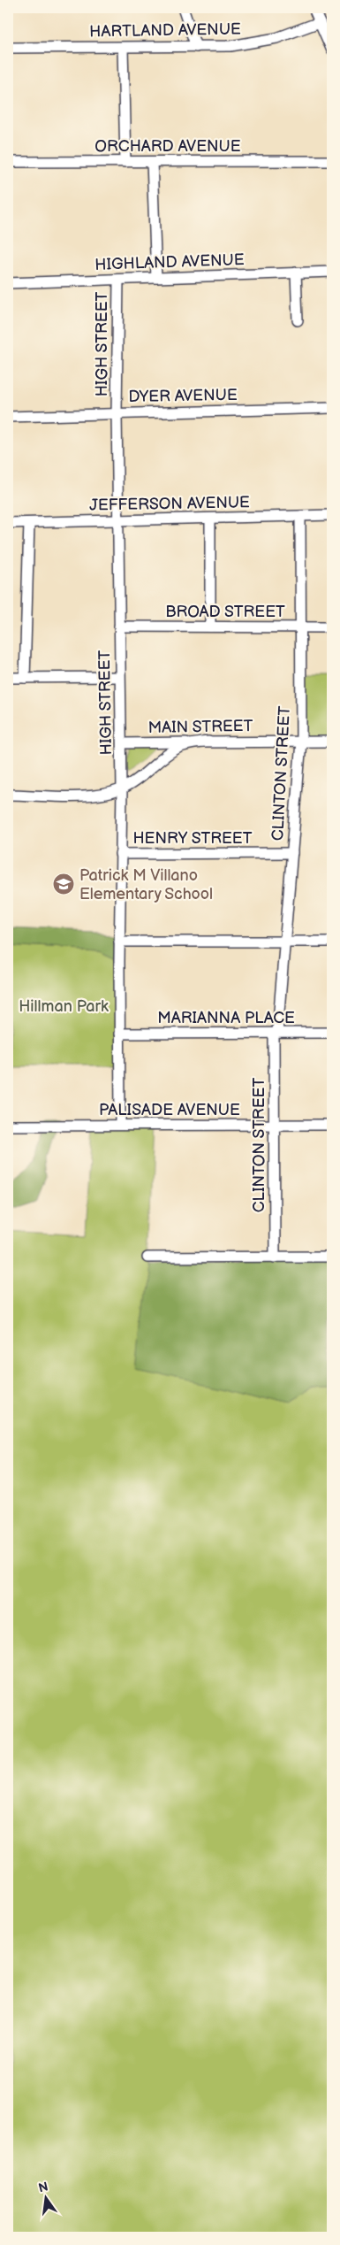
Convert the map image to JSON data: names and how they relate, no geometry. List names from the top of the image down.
{
  "streets": {
    "street": [
      "HARTLAND AVENUE",
      "ORCHARD AVENUE",
      "HIGHLAND AVENUE",
      "HIGH STREET",
      "DYER AVENUE",
      "JEFFERSON AVENUE",
      "BROAD STREET",
      "MAIN STREET",
      "CLINTON STREET",
      "HENRY STREET",
      "MARIANNA PLACE",
      "PALISADE AVENUE"
    ]
  },
  "crossings": [
    ["HIGHLAND AVENUE", "HIGH STREET"],
    ["HIGH STREET", "DYER AVENUE"],
    ["HIGH STREET", "JEFFERSON AVENUE"],
    ["HIGH STREET", "BROAD STREET"],
    ["HIGH STREET", "MAIN STREET"],
    ["HIGH STREET", "HENRY STREET"],
    ["HIGH STREET", "MARIANNA PLACE"],
    ["HIGH STREET", "PALISADE AVENUE"],
    ["JEFFERSON AVENUE", "CLINTON STREET"],
    ["BROAD STREET", "CLINTON STREET"],
    ["MAIN STREET", "CLINTON STREET"],
    ["CLINTON STREET", "HENRY STREET"],
    ["CLINTON STREET", "MARIANNA PLACE"],
    ["CLINTON STREET", "PALISADE AVENUE"]
  ],
  "parks": ["Hillman Park"],
  "places": {
    "school or university": ["Patrick M Villano Elementary School"]
  },
  "north": "top"
}
